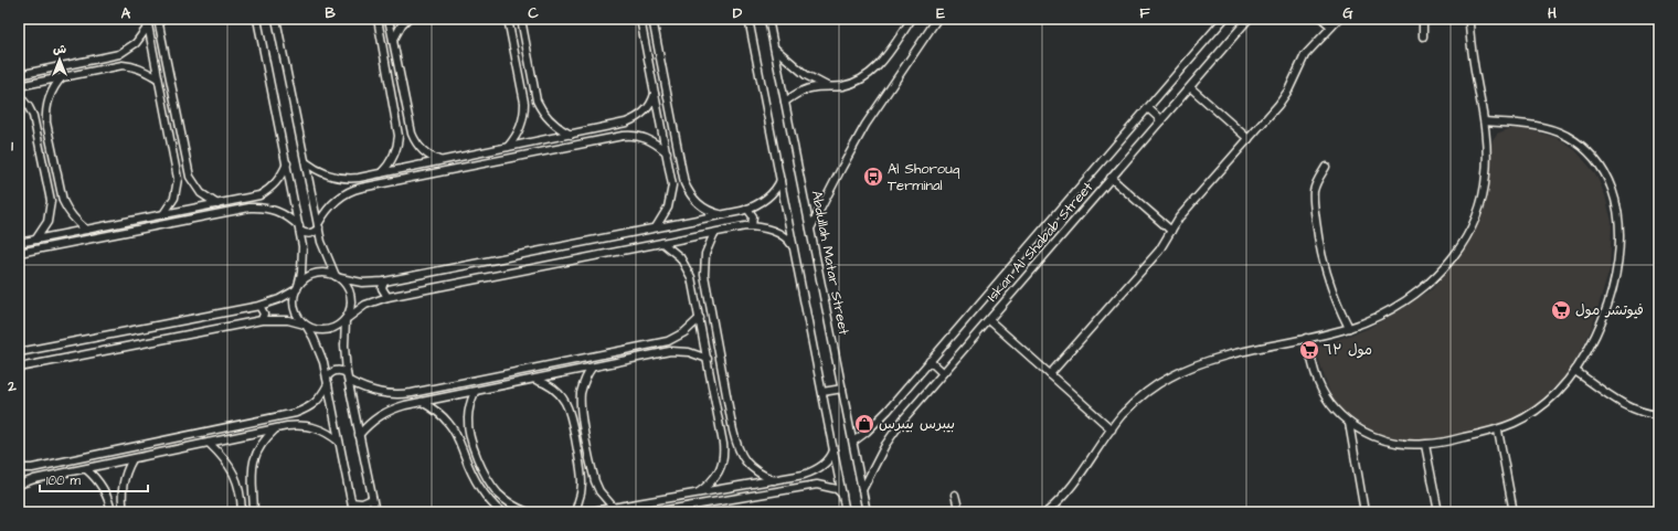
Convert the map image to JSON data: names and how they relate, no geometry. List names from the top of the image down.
{
  "streets": {
    "street": ["Iskan Al Shabab Street", "Abdullah Matar Street"]
  },
  "crossings": [
    ["Iskan Al Shabab Street", "Abdullah Matar Street"]
  ],
  "places": {
    "bus stop": ["Al Shorouq Terminal"],
    "supermarket": ["فيوتشر مول", "مول ٦٣"],
    "shop": ["بيبرس بيبرس"]
  },
  "scale_bar": "100 m",
  "north": "top",
  "grid": {
    "columns": [
      "A",
      "B",
      "C",
      "D",
      "E",
      "F",
      "G",
      "H"
    ],
    "rows": ["1", "2"]
  }
}
